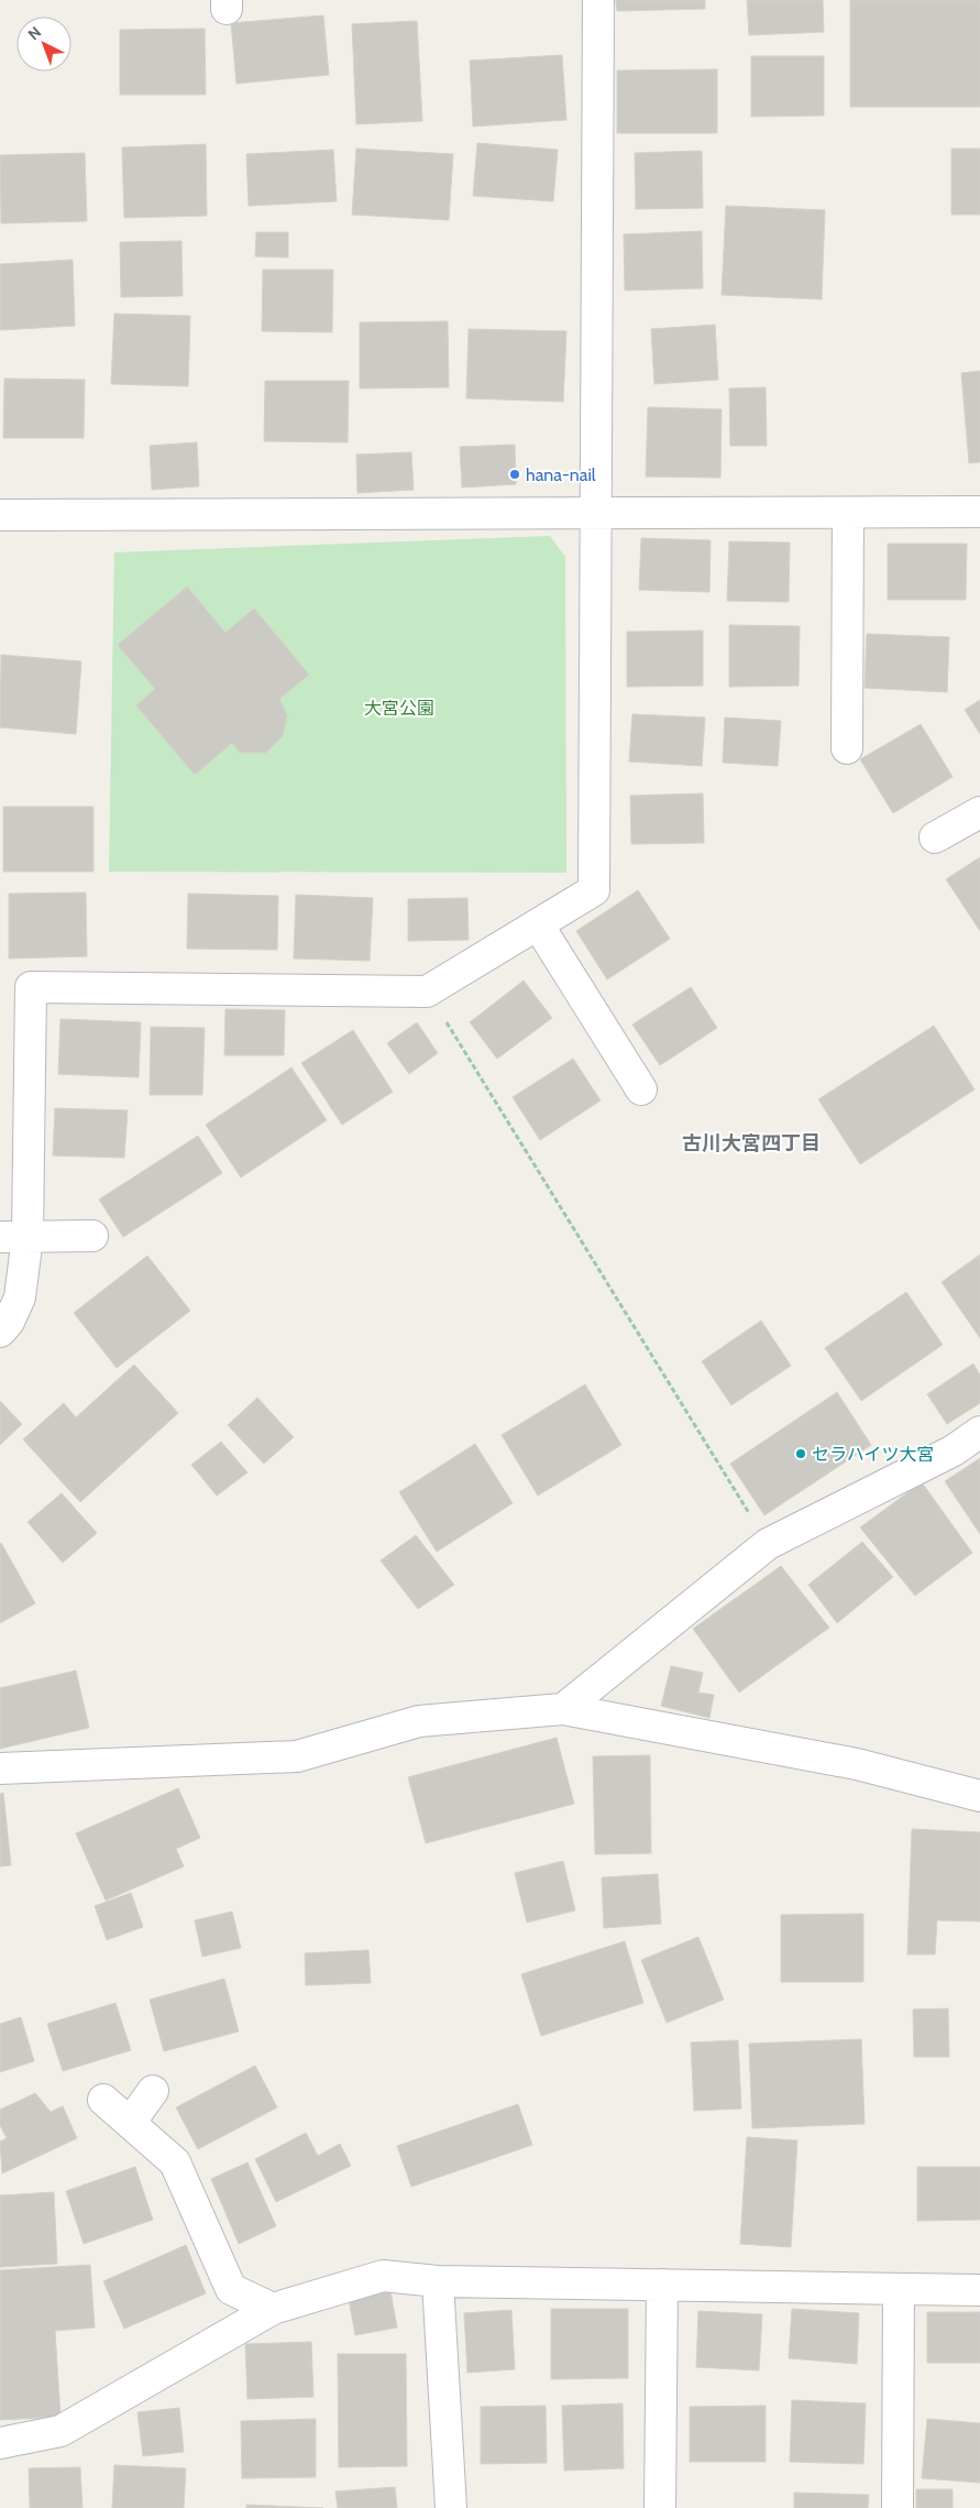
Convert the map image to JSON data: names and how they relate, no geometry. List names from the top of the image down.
{
  "districts": ["古川大宮四丁目"],
  "parks": ["大宮公園"],
  "places": ["hana-nail", "セラハイツ大宮"],
  "north": "top left"
}
